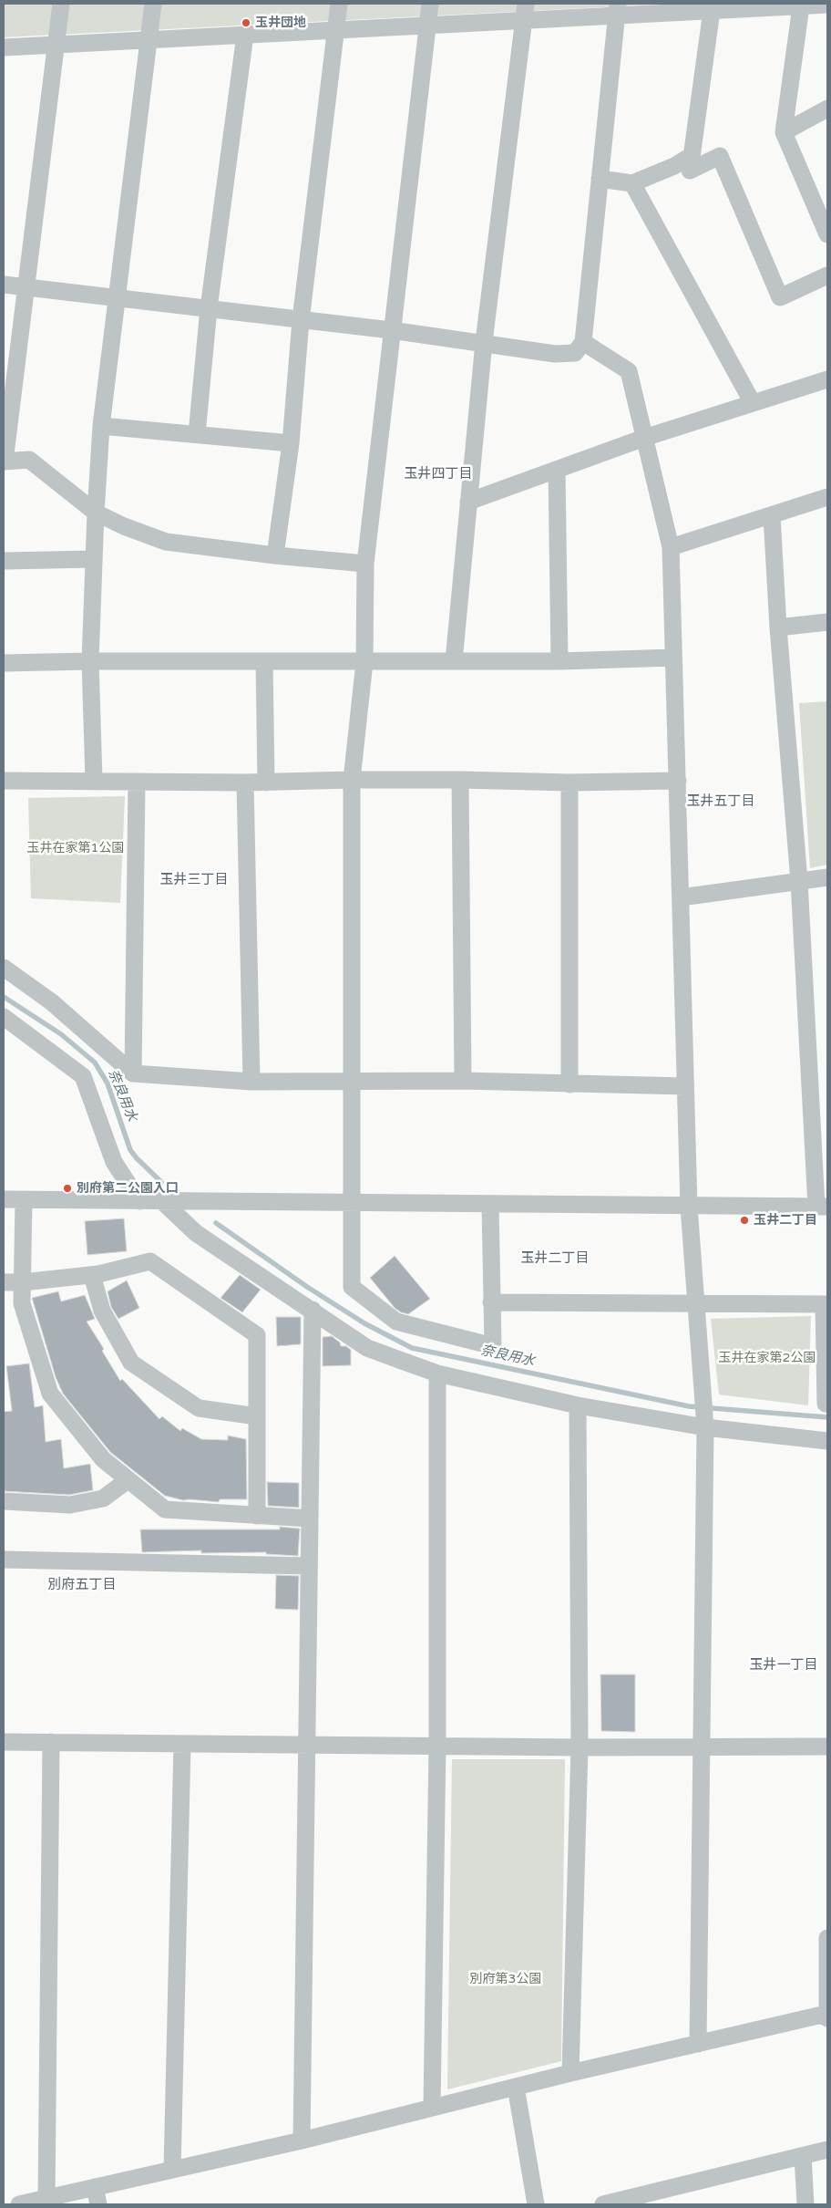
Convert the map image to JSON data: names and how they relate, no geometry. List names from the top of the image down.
{
  "districts": [
    "玉井四丁目",
    "玉井五丁目",
    "玉井三丁目",
    "玉井二丁目",
    "別府五丁目",
    "玉井一丁目"
  ],
  "water": ["奈良用水"],
  "parks": ["玉井在家第1公園", "玉井在家第2公園", "別府第3公園"],
  "places": ["玉井団地", "別府第二公園入口", "玉井二丁目"]
}
